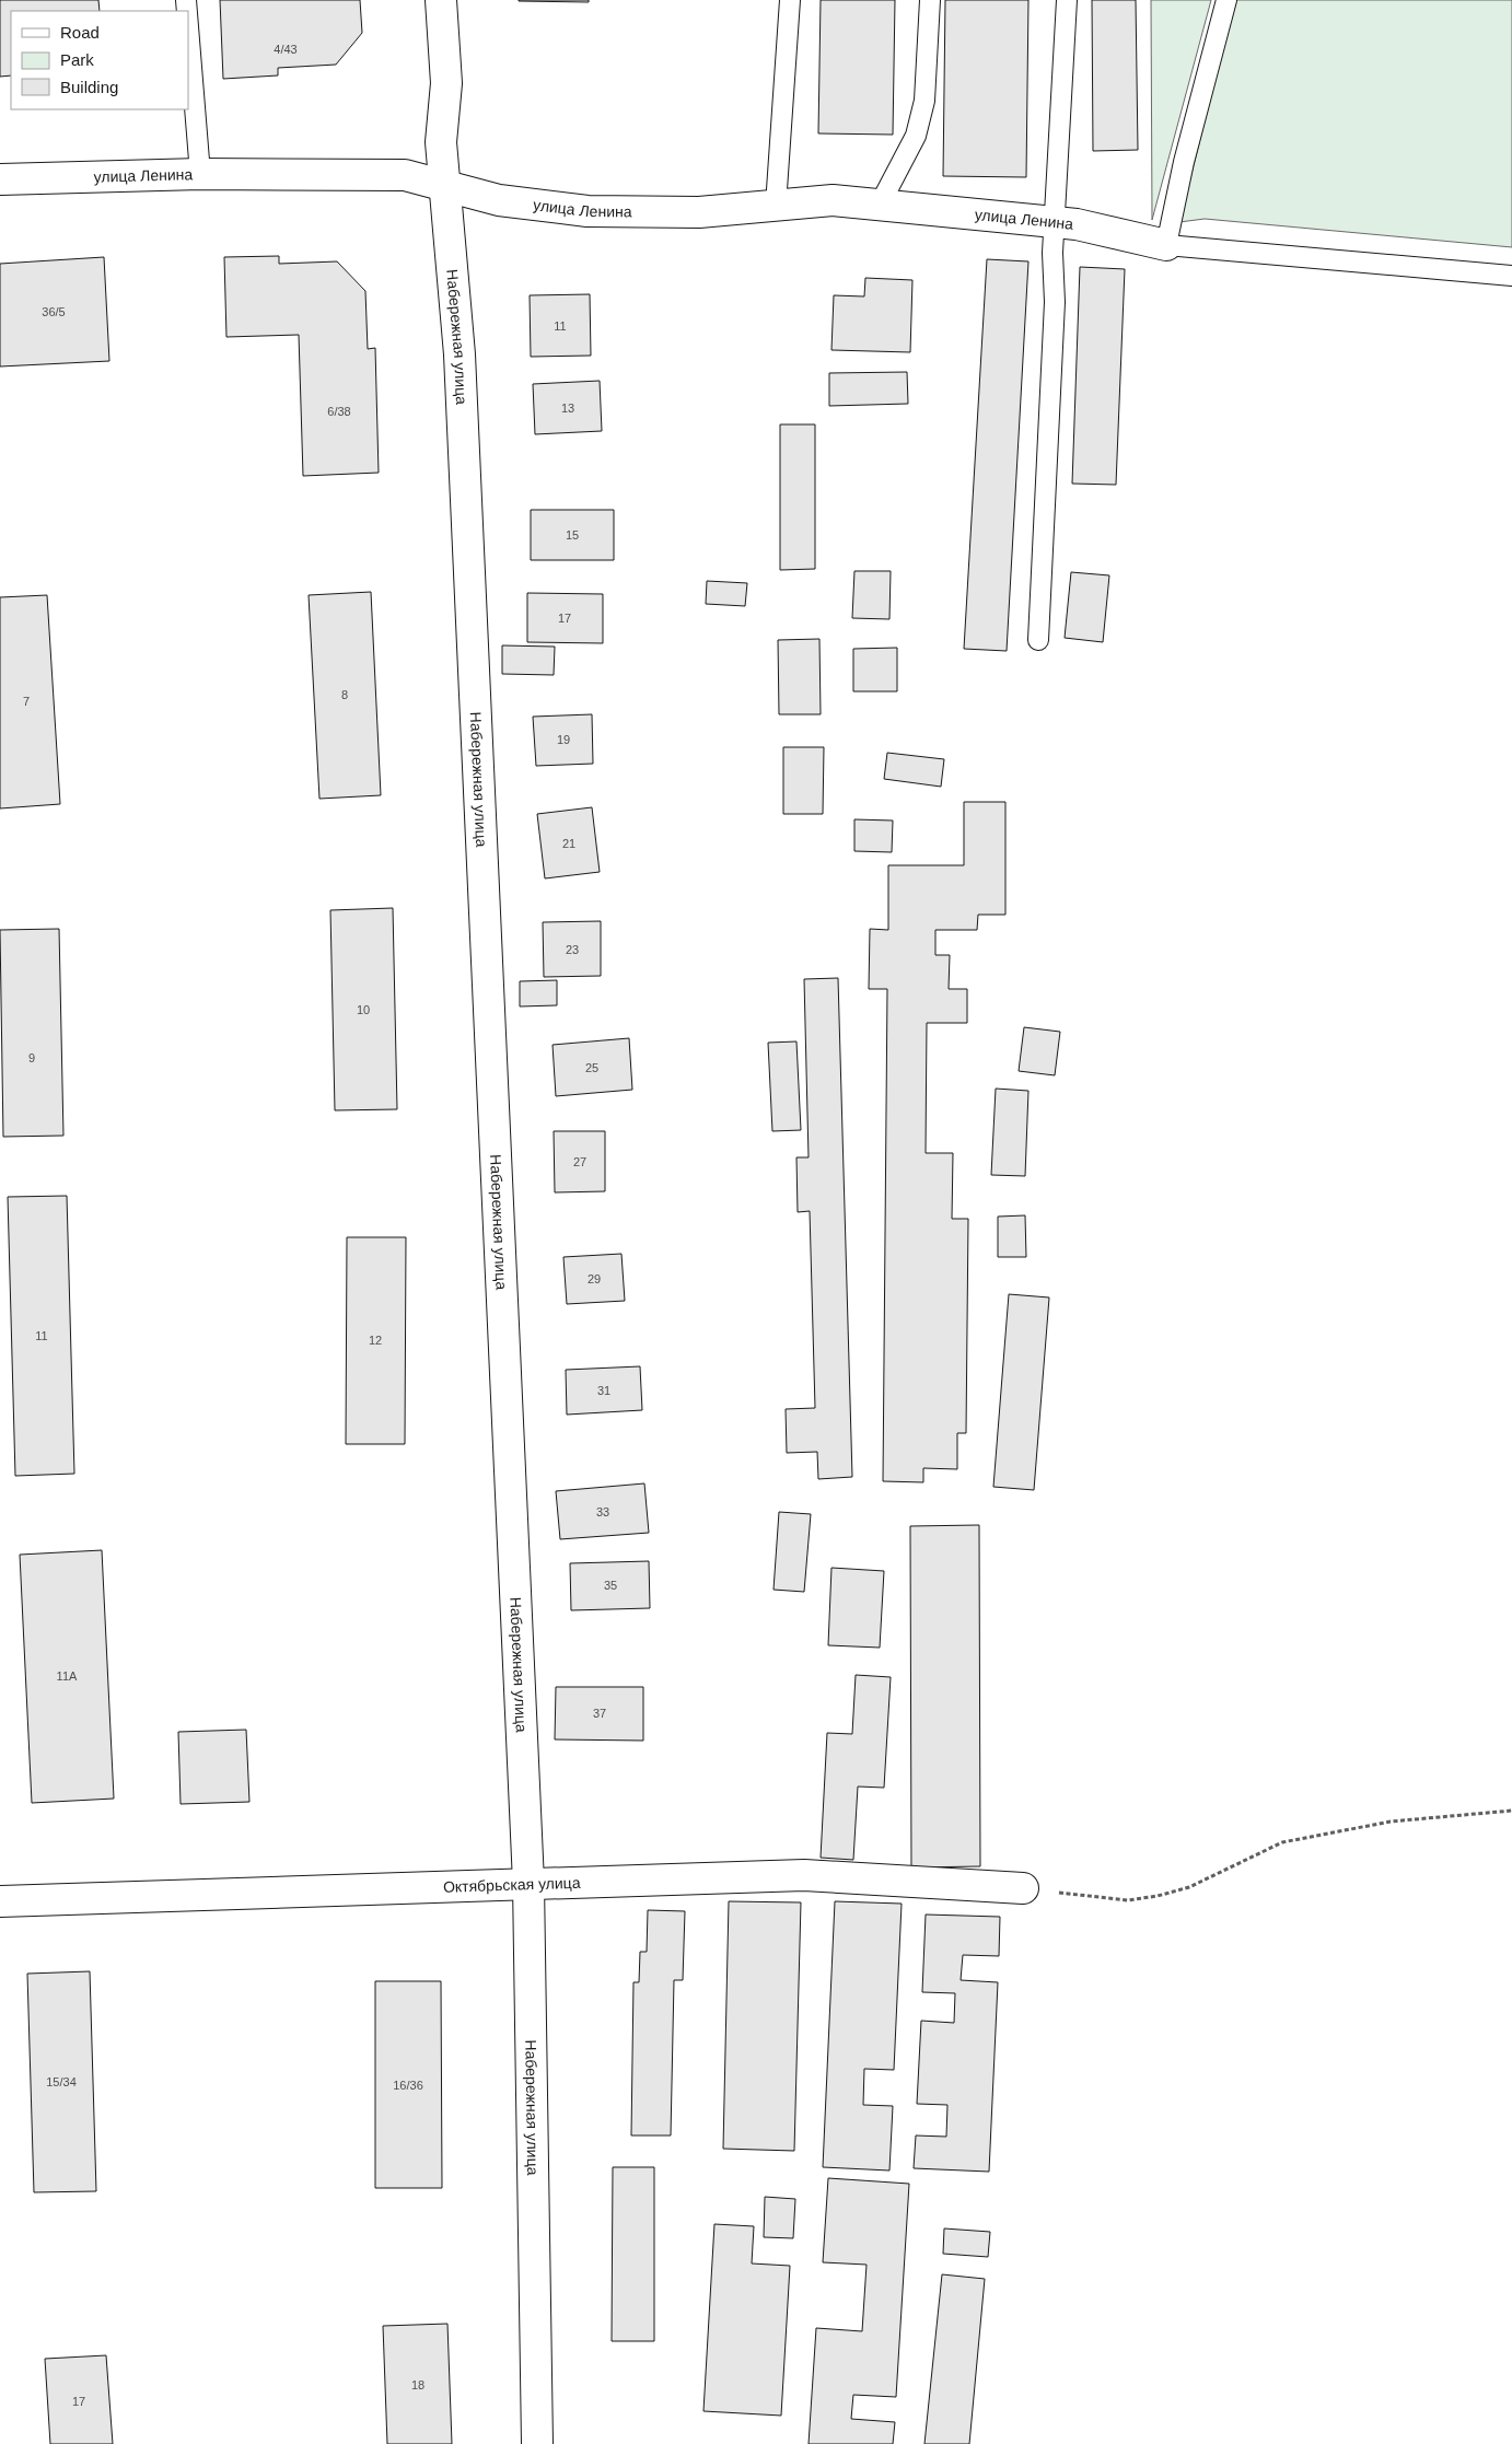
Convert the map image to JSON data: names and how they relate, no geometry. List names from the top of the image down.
{
  "streets": {
    "street": ["улица Ленина", "Набережная улица", "Октябрьская улица"]
  },
  "crossings": [
    ["улица Ленина", "Набережная улица"],
    ["Набережная улица", "Октябрьская улица"]
  ],
  "house_numbers": [
    "4/43",
    "36/5",
    "11",
    "13",
    "6/38",
    "15",
    "17",
    "8",
    "7",
    "19",
    "21",
    "23",
    "10",
    "9",
    "25",
    "27",
    "29",
    "11",
    "12",
    "31",
    "33",
    "35",
    "11А",
    "37",
    "15/34",
    "16/36",
    "18",
    "17"
  ],
  "legend": ["Road", "Park", "Building"]
}
